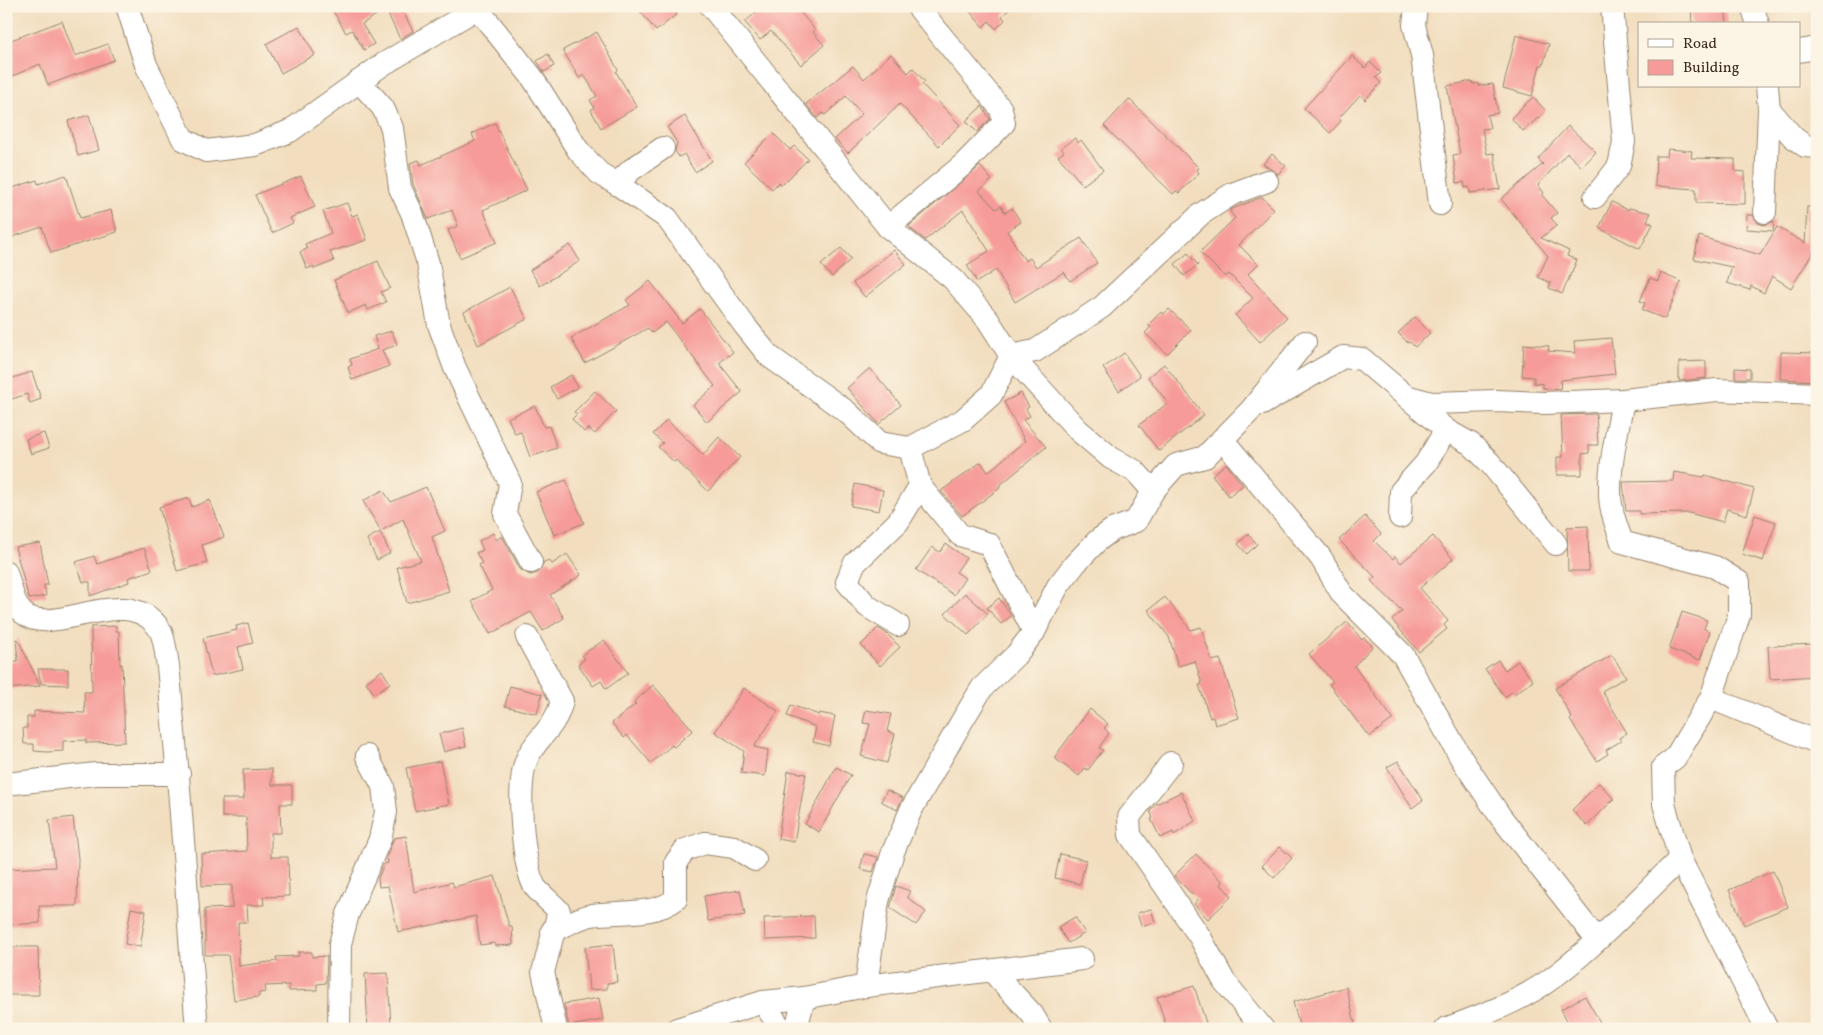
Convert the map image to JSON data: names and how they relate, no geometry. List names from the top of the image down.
{
  "legend": ["Road", "Building"]
}
